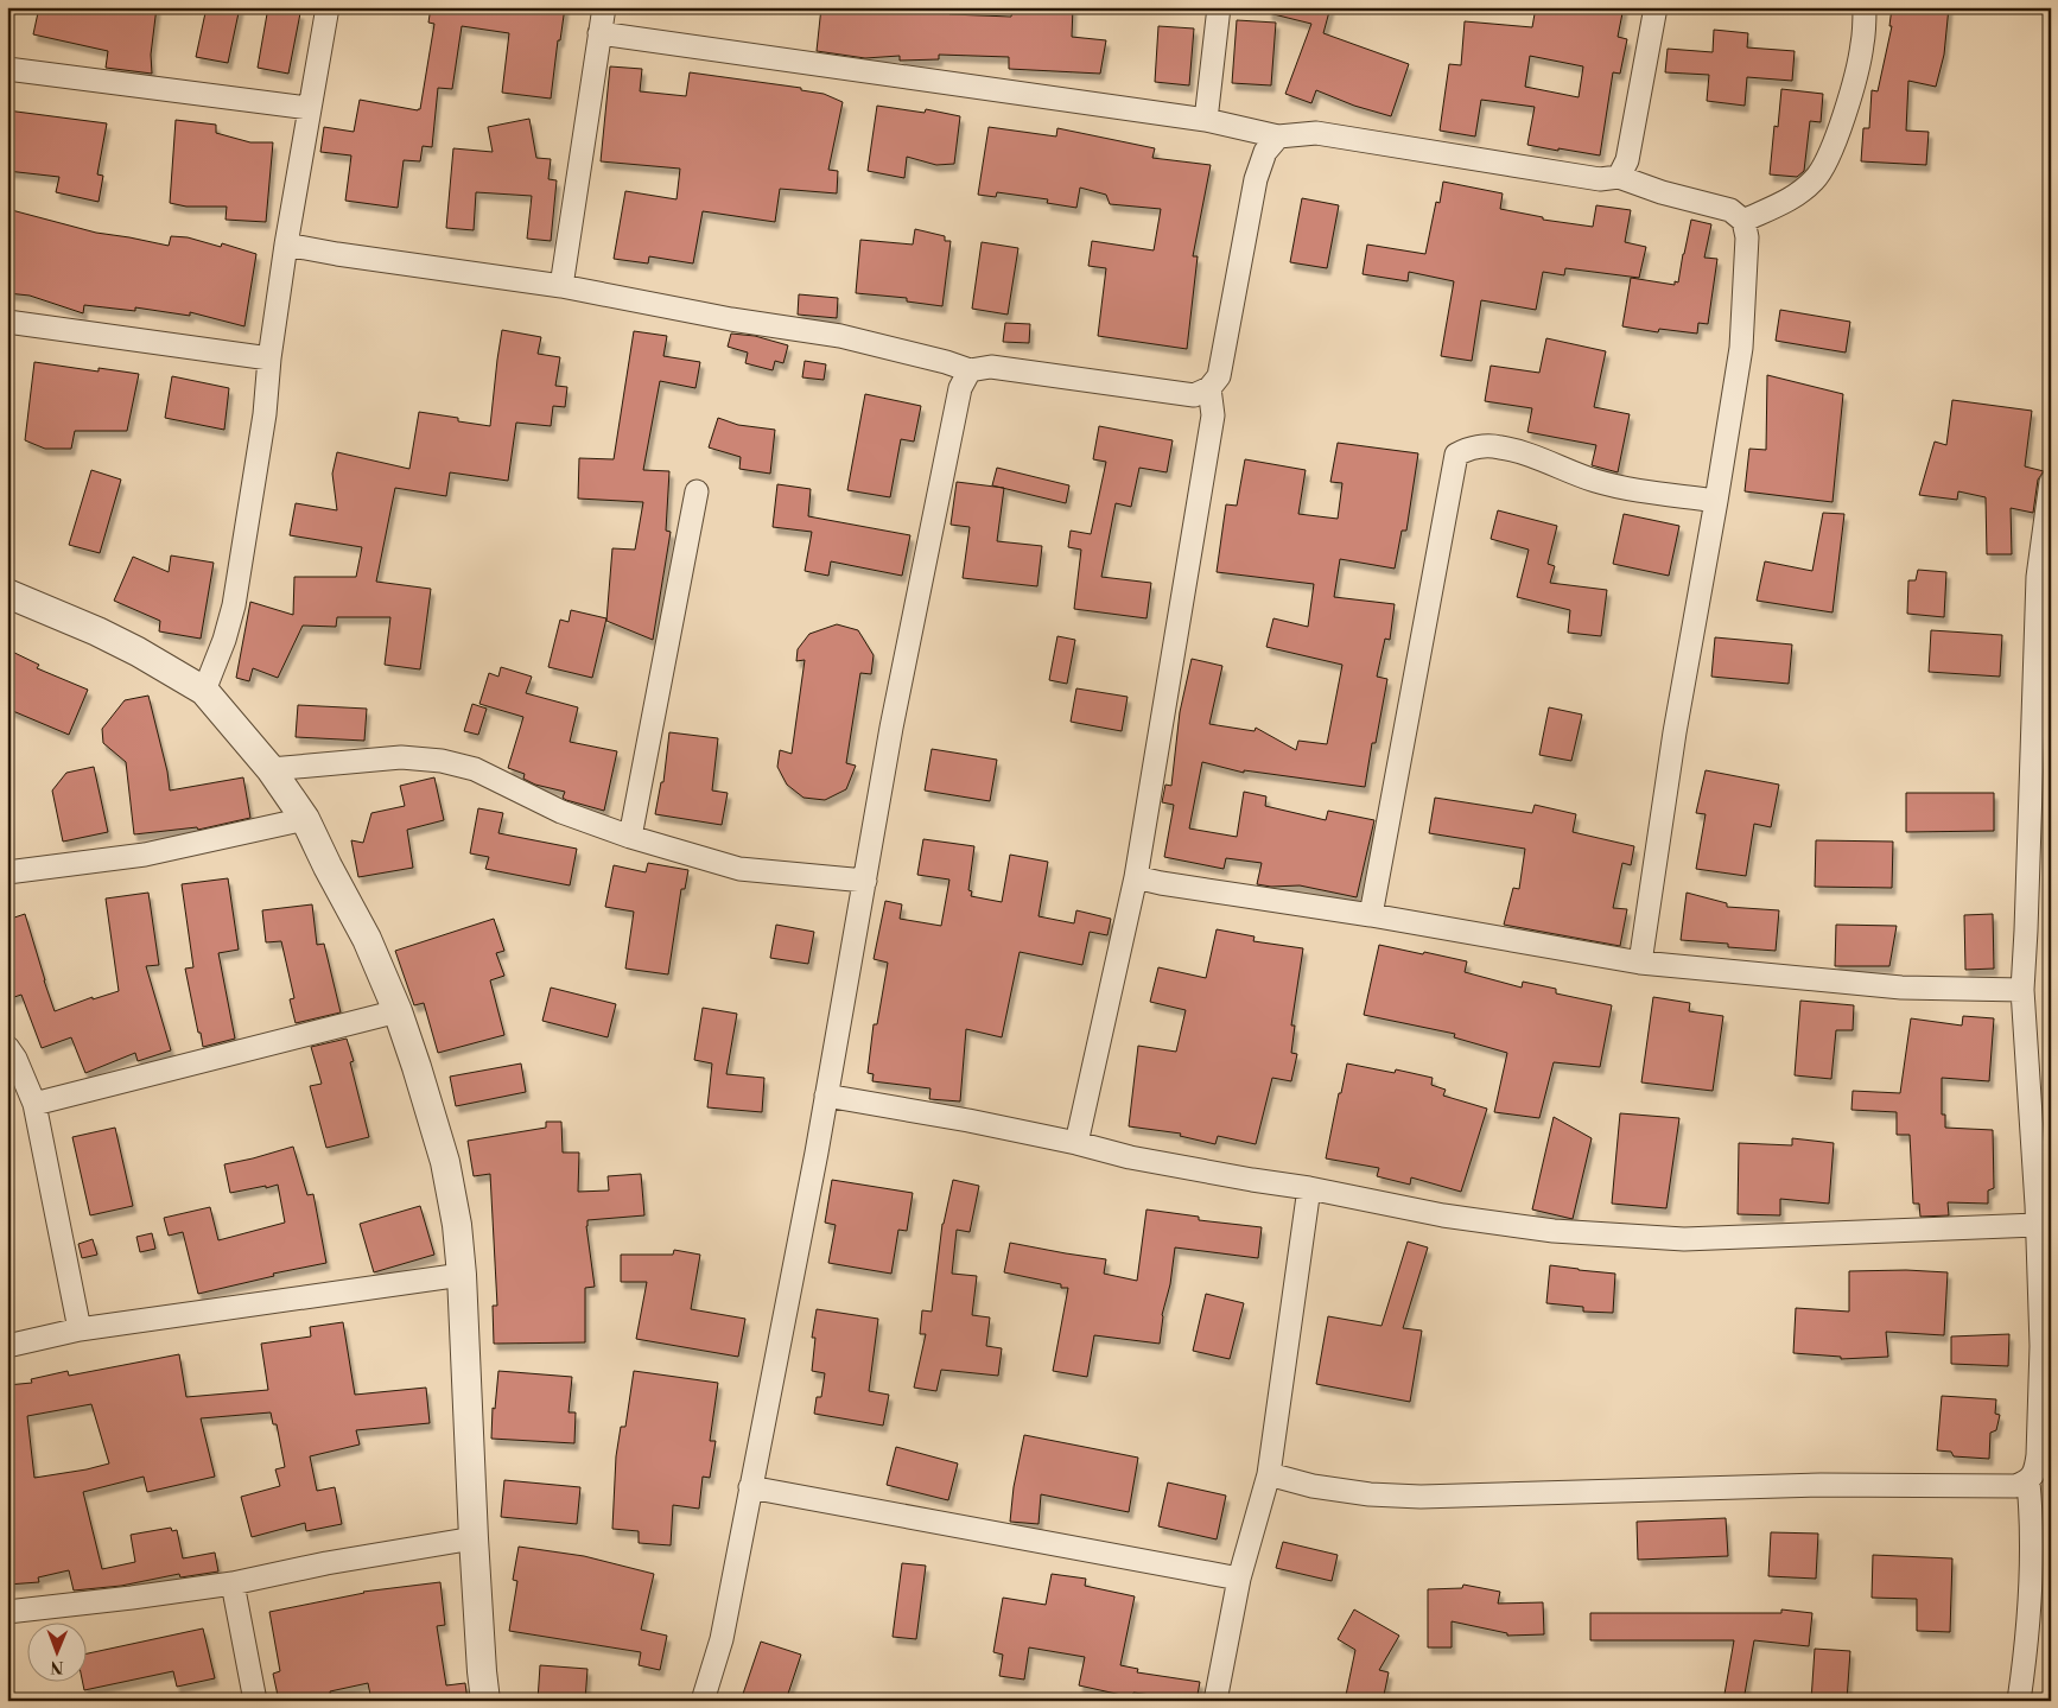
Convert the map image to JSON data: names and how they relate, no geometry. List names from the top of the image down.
{
  "north": "bottom"
}
